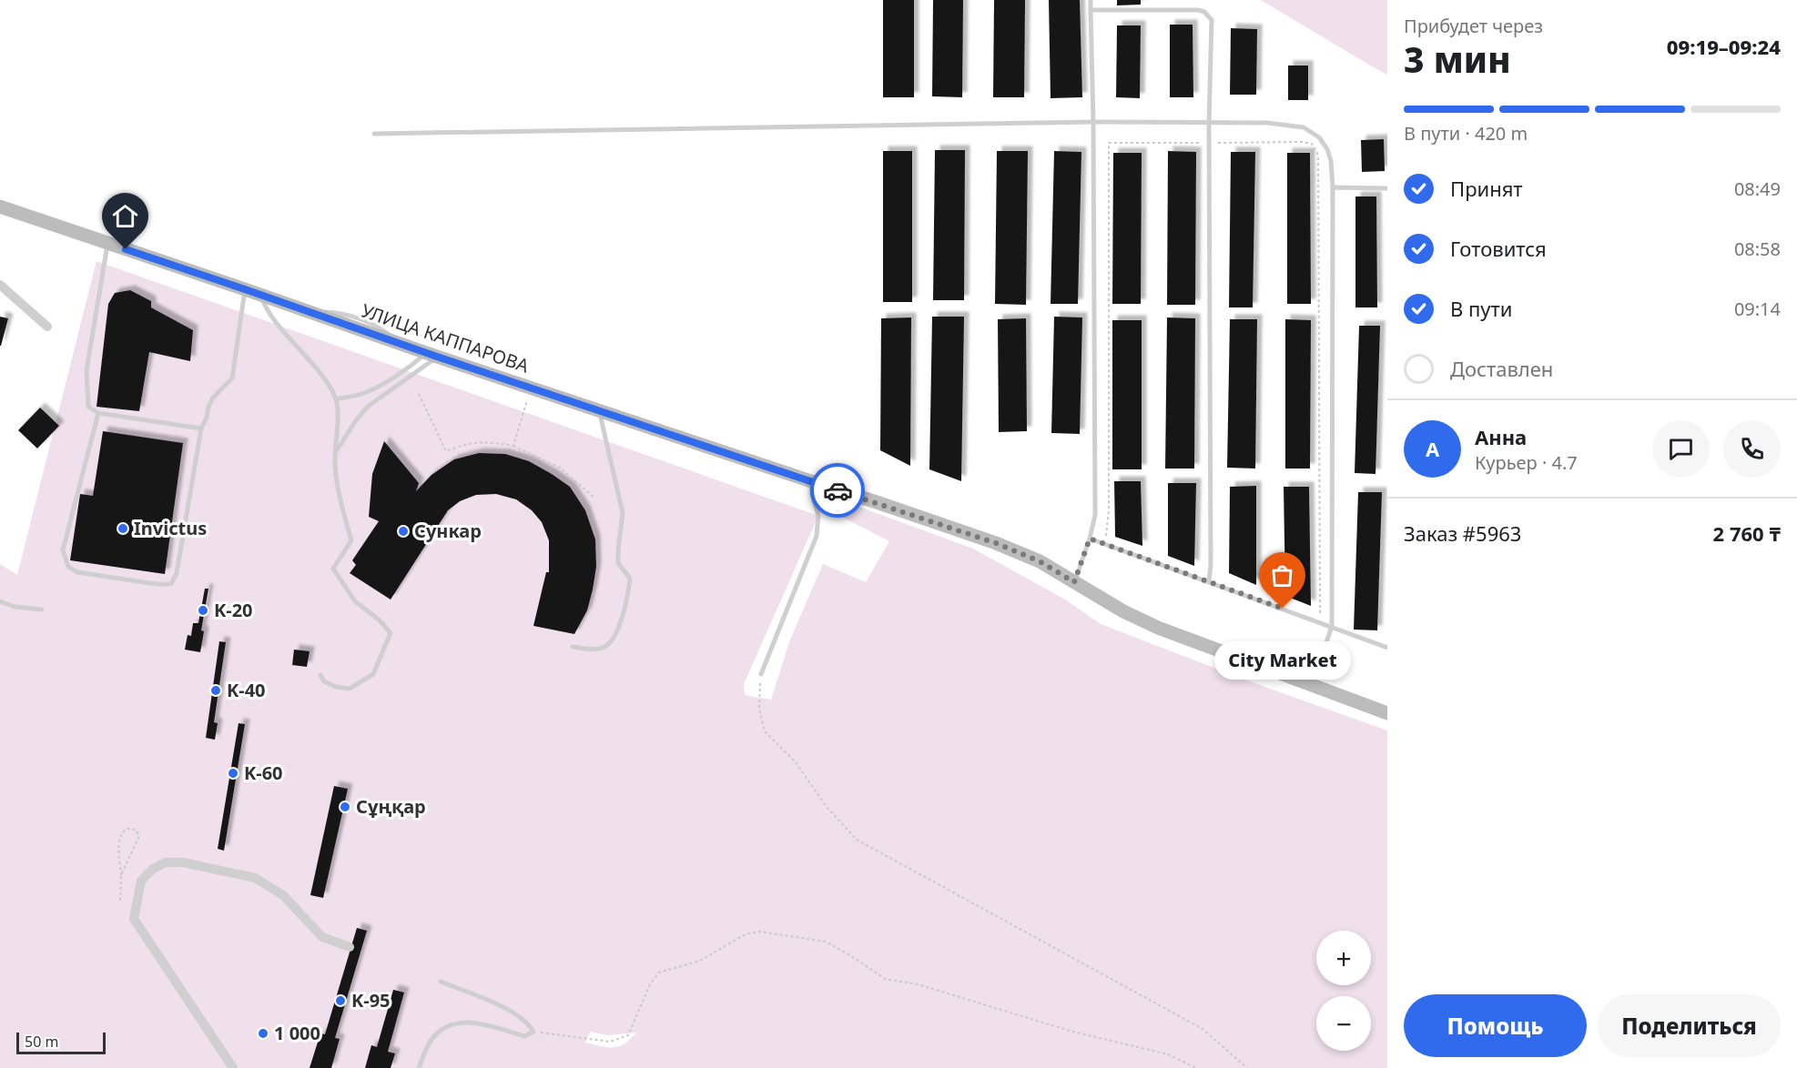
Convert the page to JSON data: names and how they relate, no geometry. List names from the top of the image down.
{
  "streets": {
    "street": ["УЛИЦА КАППАРОВА"]
  },
  "places": [
    "Invictus",
    "Сункар",
    "City Market",
    "K-20",
    "K-40",
    "K-60",
    "Сұңқар",
    "K-95",
    "1 000"
  ],
  "scale_bar": "50 m",
  "page": {
    "heading": ["3 мин", "Прибудет через", "09:19–09:24"],
    "panel": [
      "Анна",
      "Курьер · 4.7",
      "Заказ #5963",
      "2 760 ₸"
    ],
    "bar": "В пути · 420 m",
    "list": [
      ["Принят", "08:49"],
      ["Готовится", "08:58"],
      ["В пути", "09:14"],
      "Доставлен"
    ],
    "round": "А",
    "bubble": "City Market",
    "map_buttons": ["+", "−"],
    "buttons": ["Помощь", "Поделиться"],
    "scale": "50 m"
  }
}
